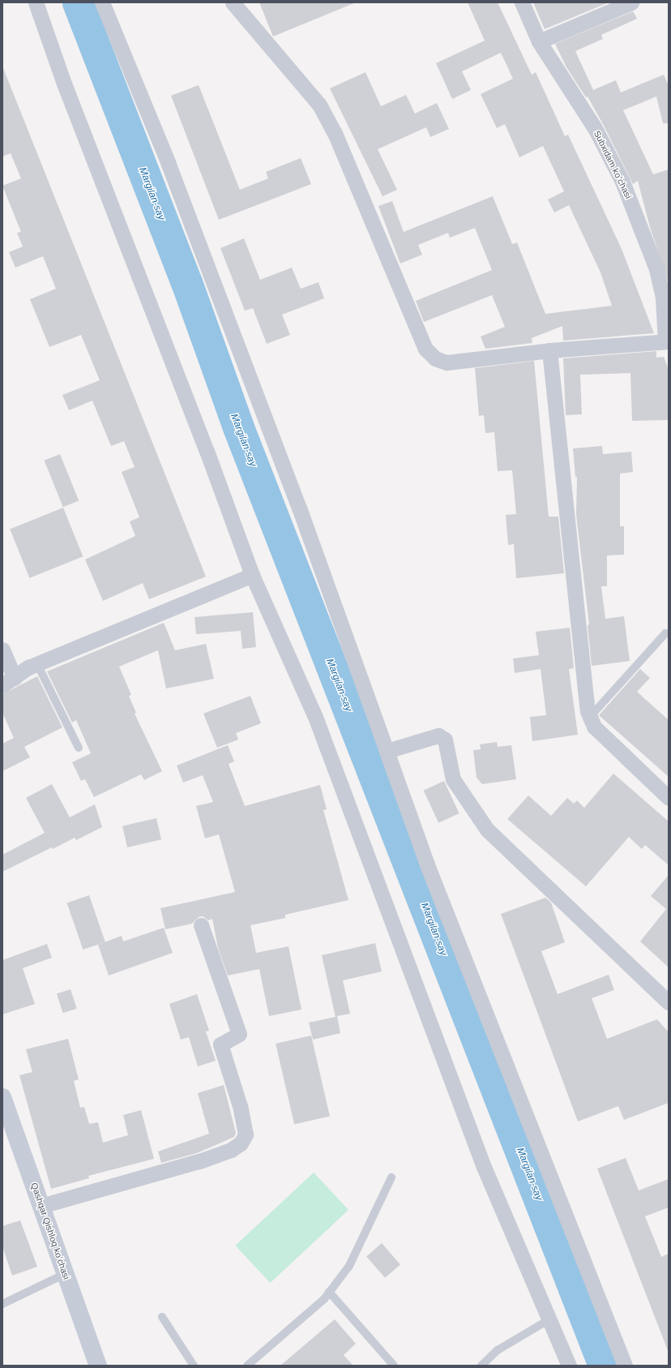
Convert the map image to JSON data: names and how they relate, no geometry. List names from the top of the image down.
{
  "streets": {
    "main road": ["Qashqar Qishloq koʻchasi"],
    "street": ["Subxidam koʻchasi"]
  },
  "water": ["Margilan-say"]
}
